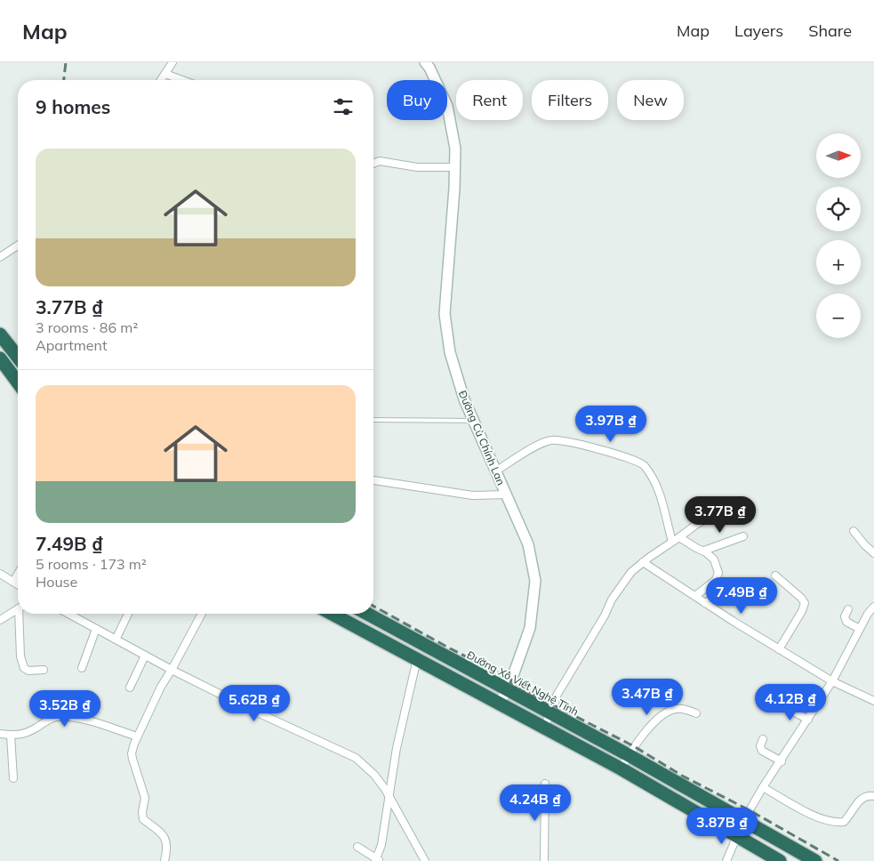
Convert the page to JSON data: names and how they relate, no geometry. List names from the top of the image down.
{
  "streets": {
    "highway": ["Đường Xô Viết Nghệ Tĩnh"],
    "street": ["Đường Cù Chính Lan"]
  },
  "crossings": [
    ["Đường Cù Chính Lan", "Đường Xô Viết Nghệ Tĩnh"]
  ],
  "north": "right",
  "page": {
    "header": "Map",
    "nav": ["Map", "Layers", "Share"],
    "chip": [
      "Buy",
      "Rent",
      "Filters",
      "New"
    ],
    "heading": "9 homes",
    "map_buttons": ["+", "−"],
    "list": [
      {
        "name": "3.77B ₫",
        "note": "3 rooms · 86 m² · Apartment"
      },
      {
        "name": "7.49B ₫",
        "note": "5 rooms · 173 m² · House"
      }
    ],
    "price": [
      "3.97B ₫",
      "3.77B ₫",
      "7.49B ₫",
      "3.47B ₫",
      "4.12B ₫",
      "5.62B ₫",
      "3.52B ₫",
      "4.24B ₫",
      "3.87B ₫"
    ]
  }
}
